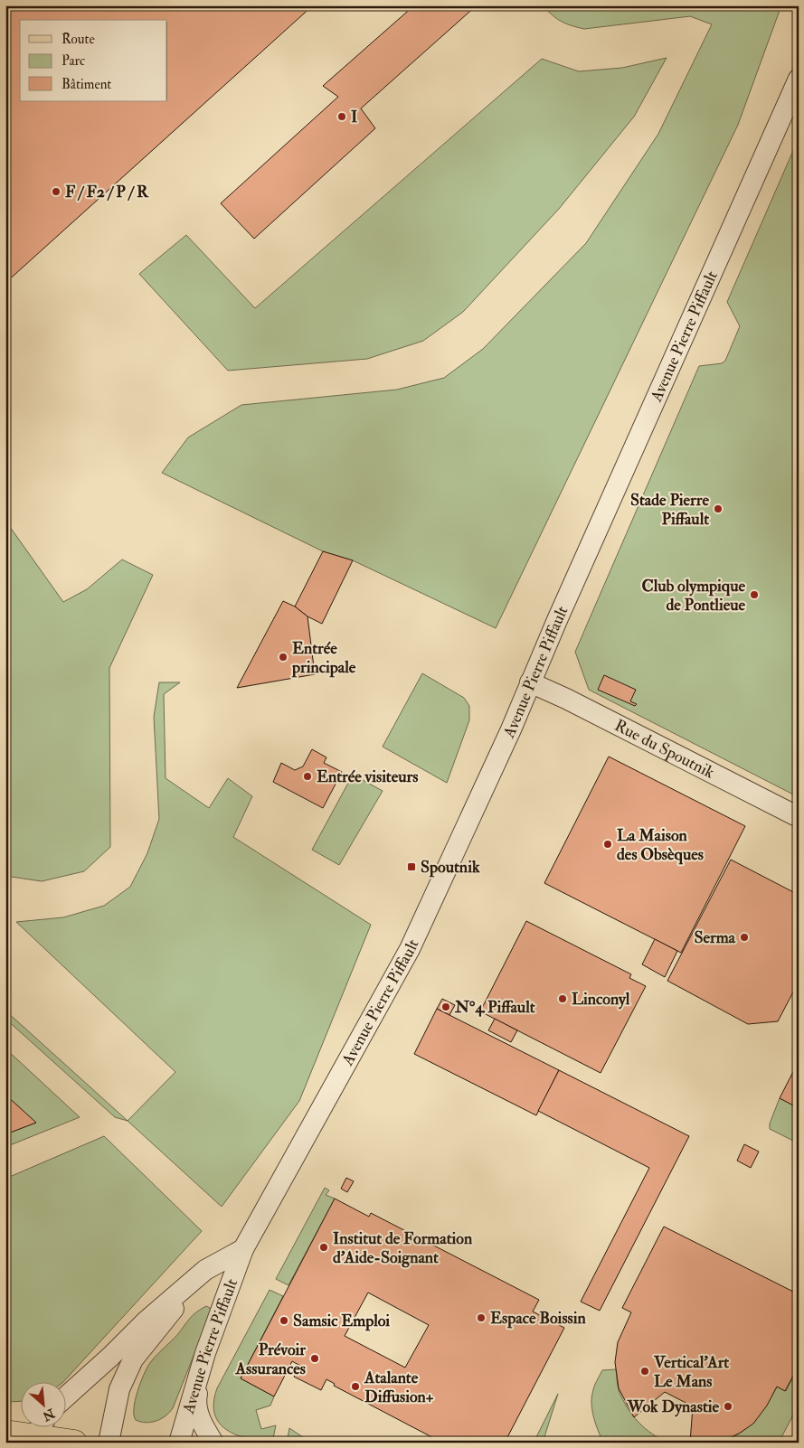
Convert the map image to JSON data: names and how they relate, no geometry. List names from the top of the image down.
{
  "streets": {
    "street": ["Avenue Pierre Piffault", "Rue du Spoutnik"]
  },
  "crossings": [
    ["Avenue Pierre Piffault", "Rue du Spoutnik"]
  ],
  "places": {
    "other": [
      "I",
      "F / F2 / P / R",
      "Stade Pierre Piffault",
      "Club olympique de Pontlieue",
      "Entrée principale",
      "Entrée visiteurs",
      "La Maison des Obsèques",
      "Serma",
      "Linconyl",
      "N°4 Piffault",
      "Institut de Formation d'Aide-Soignant",
      "Espace Boissin",
      "Samsic Emploi",
      "Prévoir Assurances",
      "Vertical'Art Le Mans",
      "Atalante Diffusion+",
      "Wok Dynastie"
    ],
    "transit": ["Spoutnik"]
  },
  "legend": ["Route", "Parc", "Bâtiment"],
  "north": "bottom right"
}
